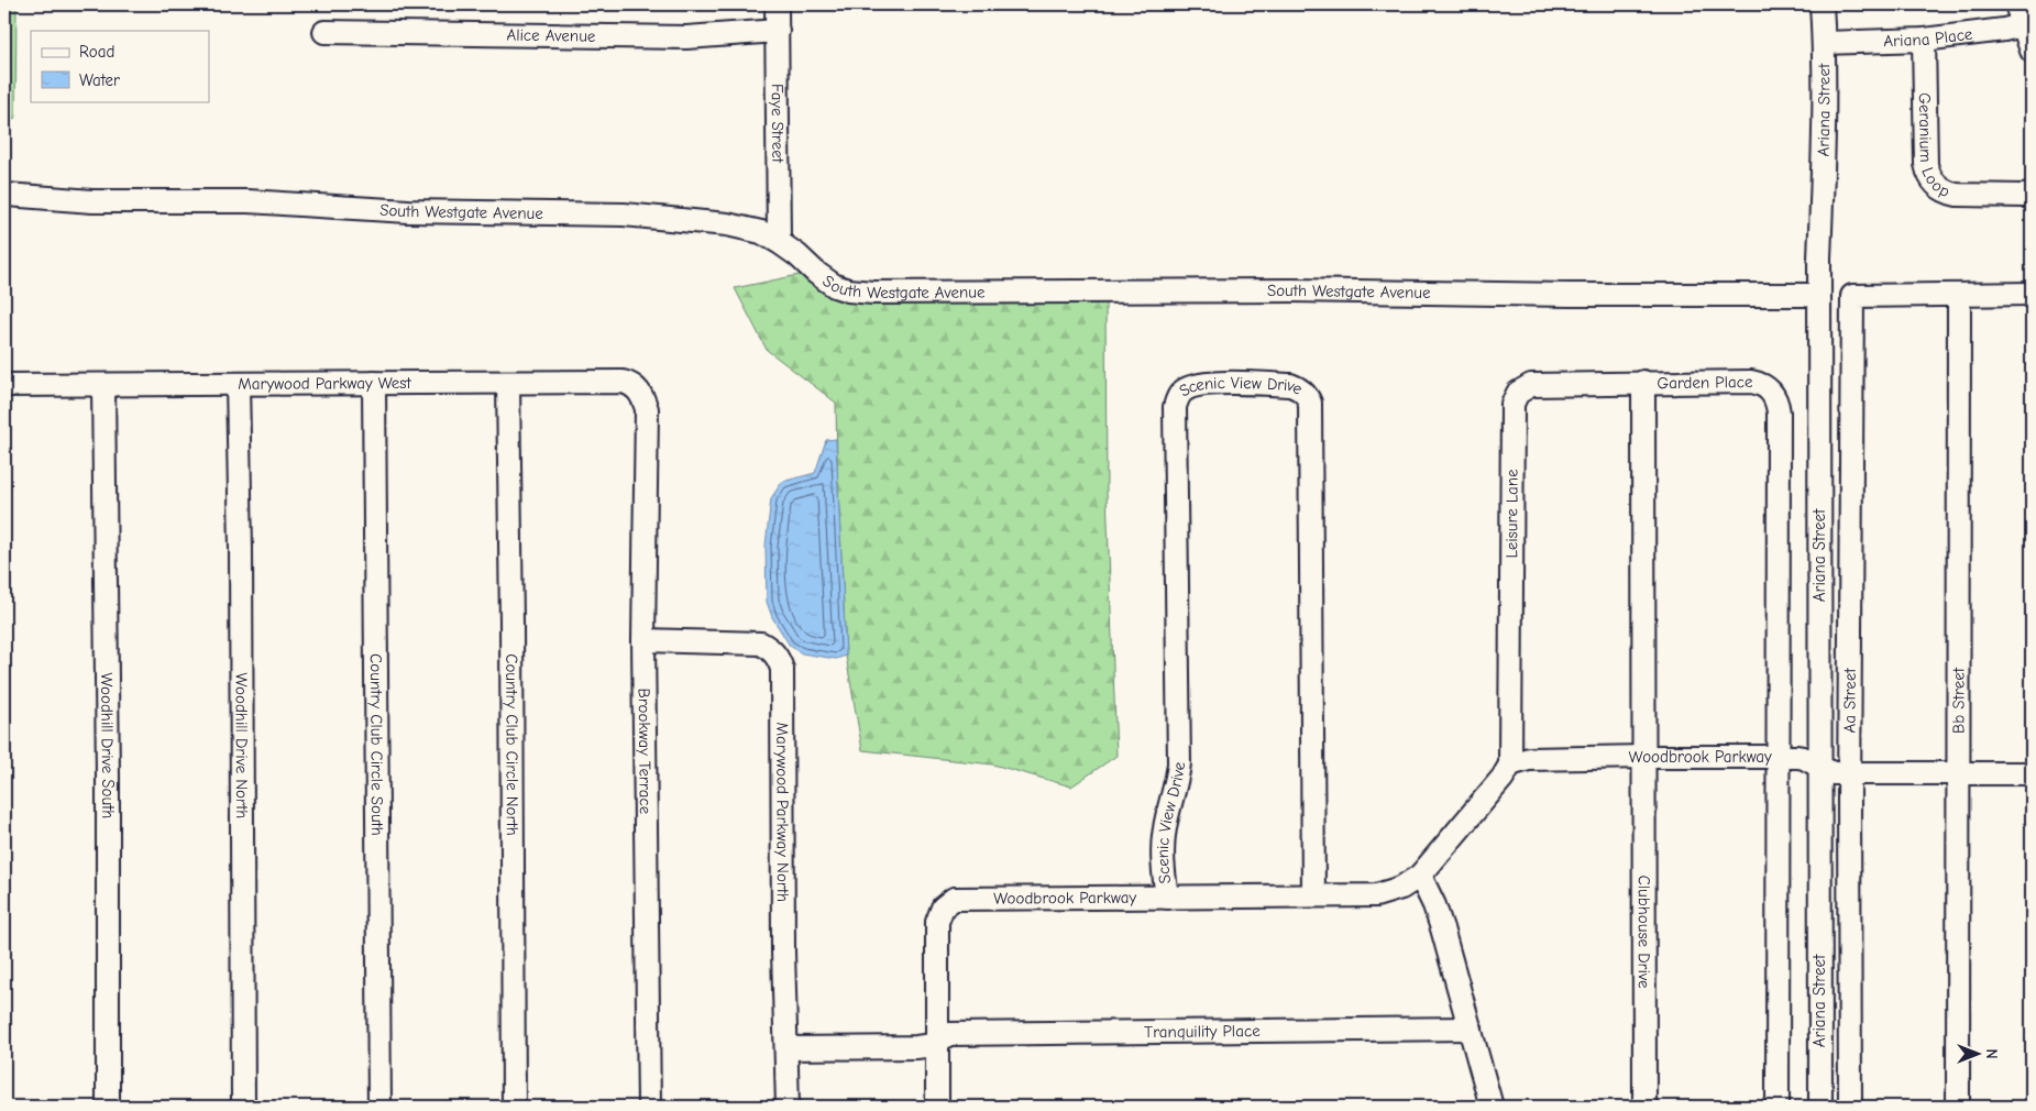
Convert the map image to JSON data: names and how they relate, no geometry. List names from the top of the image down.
{
  "streets": {
    "street": [
      "Alice Avenue",
      "Ariana Place",
      "Ariana Street",
      "Faye Street",
      "Geranium Loop",
      "South Westgate Avenue",
      "Garden Place",
      "Marywood Parkway West",
      "Scenic View Drive",
      "Leisure Lane",
      "Bb Street",
      "Aa Street",
      "Country Club Circle South",
      "Country Club Circle North",
      "Woodhill Drive South",
      "Woodhill Drive North",
      "Brookway Terrace",
      "Woodbrook Parkway",
      "Marywood Parkway North",
      "Clubhouse Drive",
      "Tranquility Place"
    ]
  },
  "crossings": [
    ["Alice Avenue", "Faye Street"],
    ["Ariana Place", "Ariana Street"],
    ["Ariana Place", "Geranium Loop"],
    ["Ariana Street", "South Westgate Avenue"],
    ["Ariana Street", "Woodbrook Parkway"],
    ["Faye Street", "South Westgate Avenue"],
    ["Garden Place", "Leisure Lane"],
    ["Garden Place", "Woodbrook Parkway"],
    ["Garden Place", "Clubhouse Drive"],
    ["Marywood Parkway West", "Country Club Circle South"],
    ["Marywood Parkway West", "Country Club Circle North"],
    ["Marywood Parkway West", "Woodhill Drive South"],
    ["Marywood Parkway West", "Woodhill Drive North"],
    ["Marywood Parkway West", "Brookway Terrace"],
    ["Scenic View Drive", "Woodbrook Parkway"],
    ["Leisure Lane", "Woodbrook Parkway"],
    ["Bb Street", "Aa Street"],
    ["Bb Street", "Woodbrook Parkway"],
    ["Aa Street", "Woodbrook Parkway"],
    ["Brookway Terrace", "Marywood Parkway North"],
    ["Woodbrook Parkway", "Clubhouse Drive"],
    ["Woodbrook Parkway", "Tranquility Place"]
  ],
  "legend": ["Road", "Water"],
  "north": "right"
}
